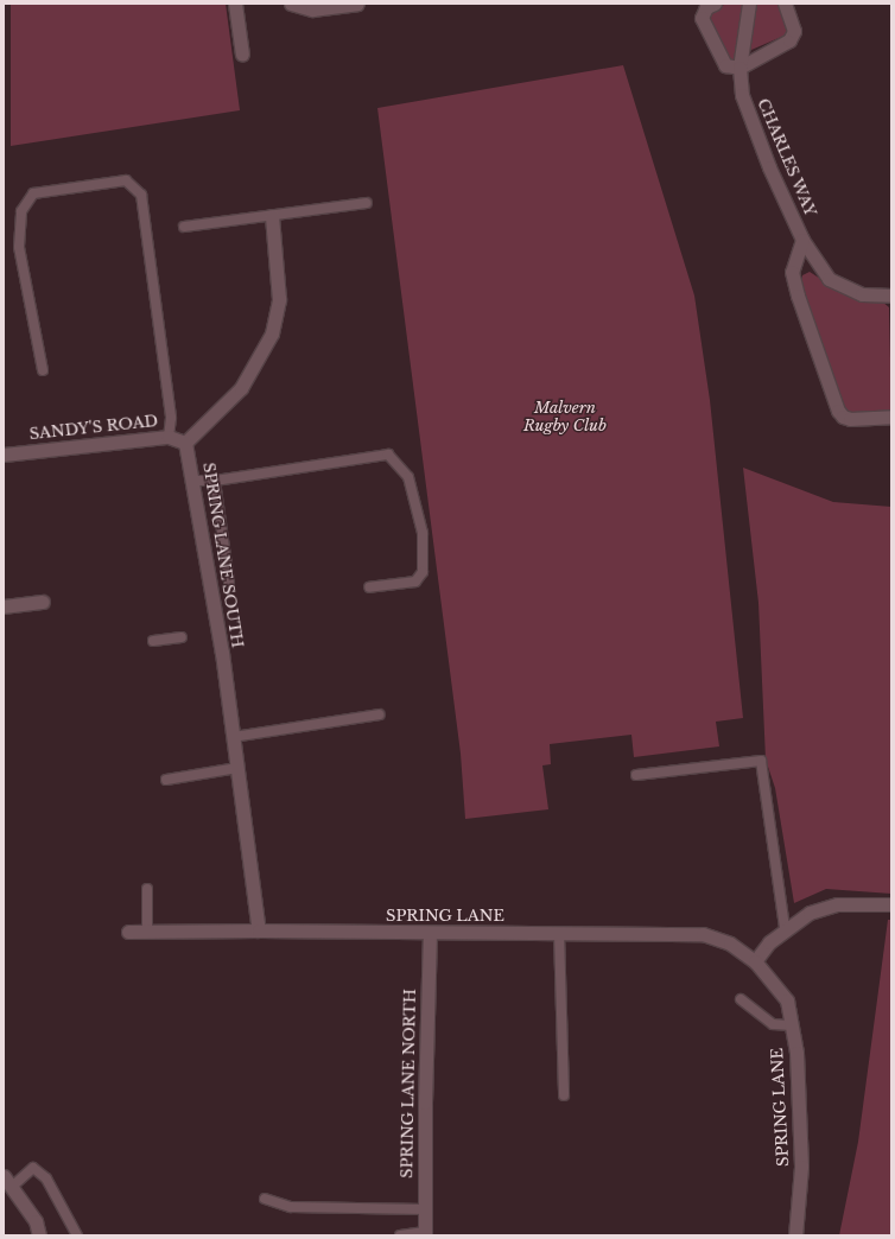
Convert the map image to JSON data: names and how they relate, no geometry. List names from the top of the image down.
{
  "streets": {
    "street": [
      "CHARLES WAY",
      "SANDY'S ROAD",
      "SPRING LANE SOUTH",
      "SPRING LANE",
      "SPRING LANE NORTH"
    ]
  },
  "crossings": [
    ["SANDY'S ROAD", "SPRING LANE SOUTH"],
    ["SPRING LANE SOUTH", "SPRING LANE"],
    ["SPRING LANE", "SPRING LANE NORTH"]
  ],
  "parks": ["Malvern Rugby Club"]
}
